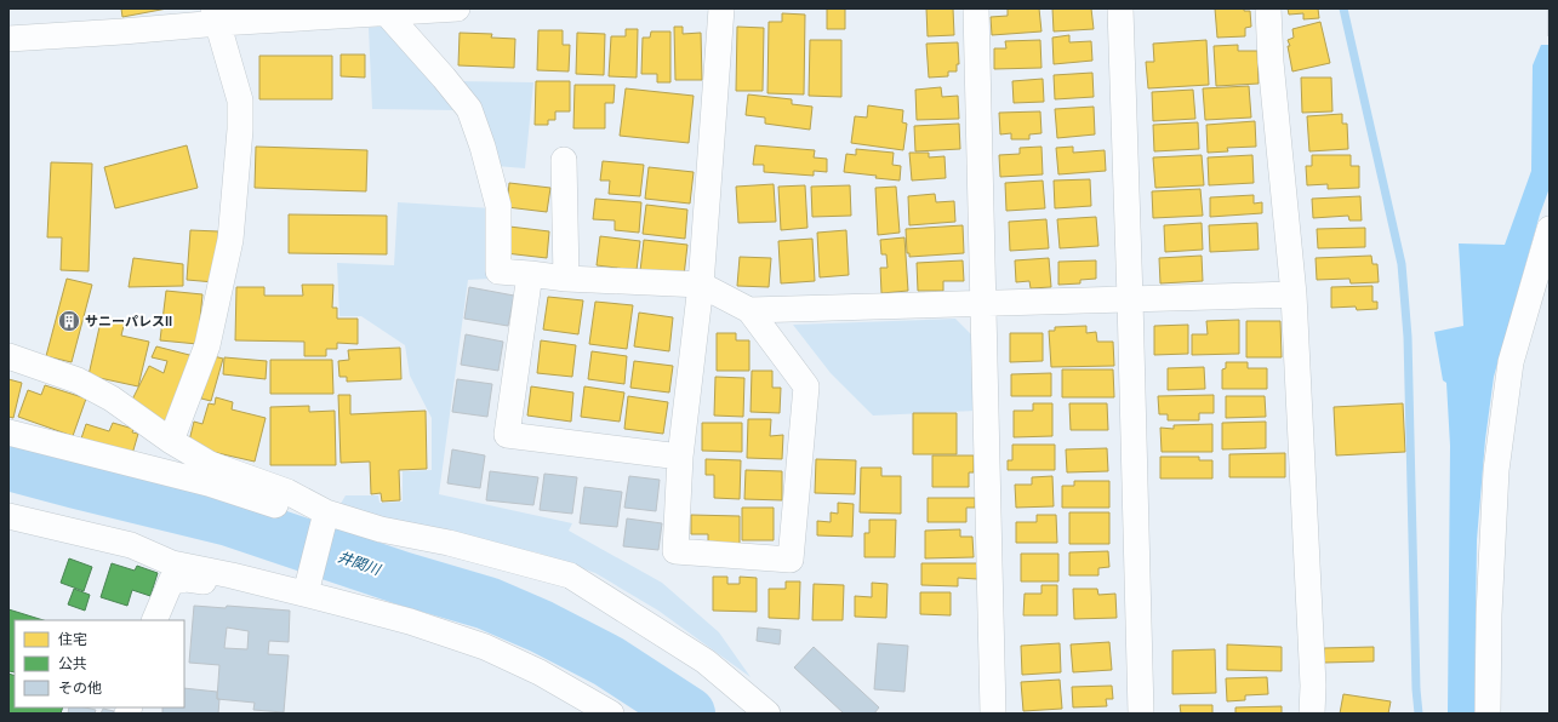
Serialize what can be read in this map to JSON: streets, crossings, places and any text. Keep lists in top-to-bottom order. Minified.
{"water":["井関川"],"places":{"building":["サニーパレスII"]},"legend":["住宅","公共","その他"]}
